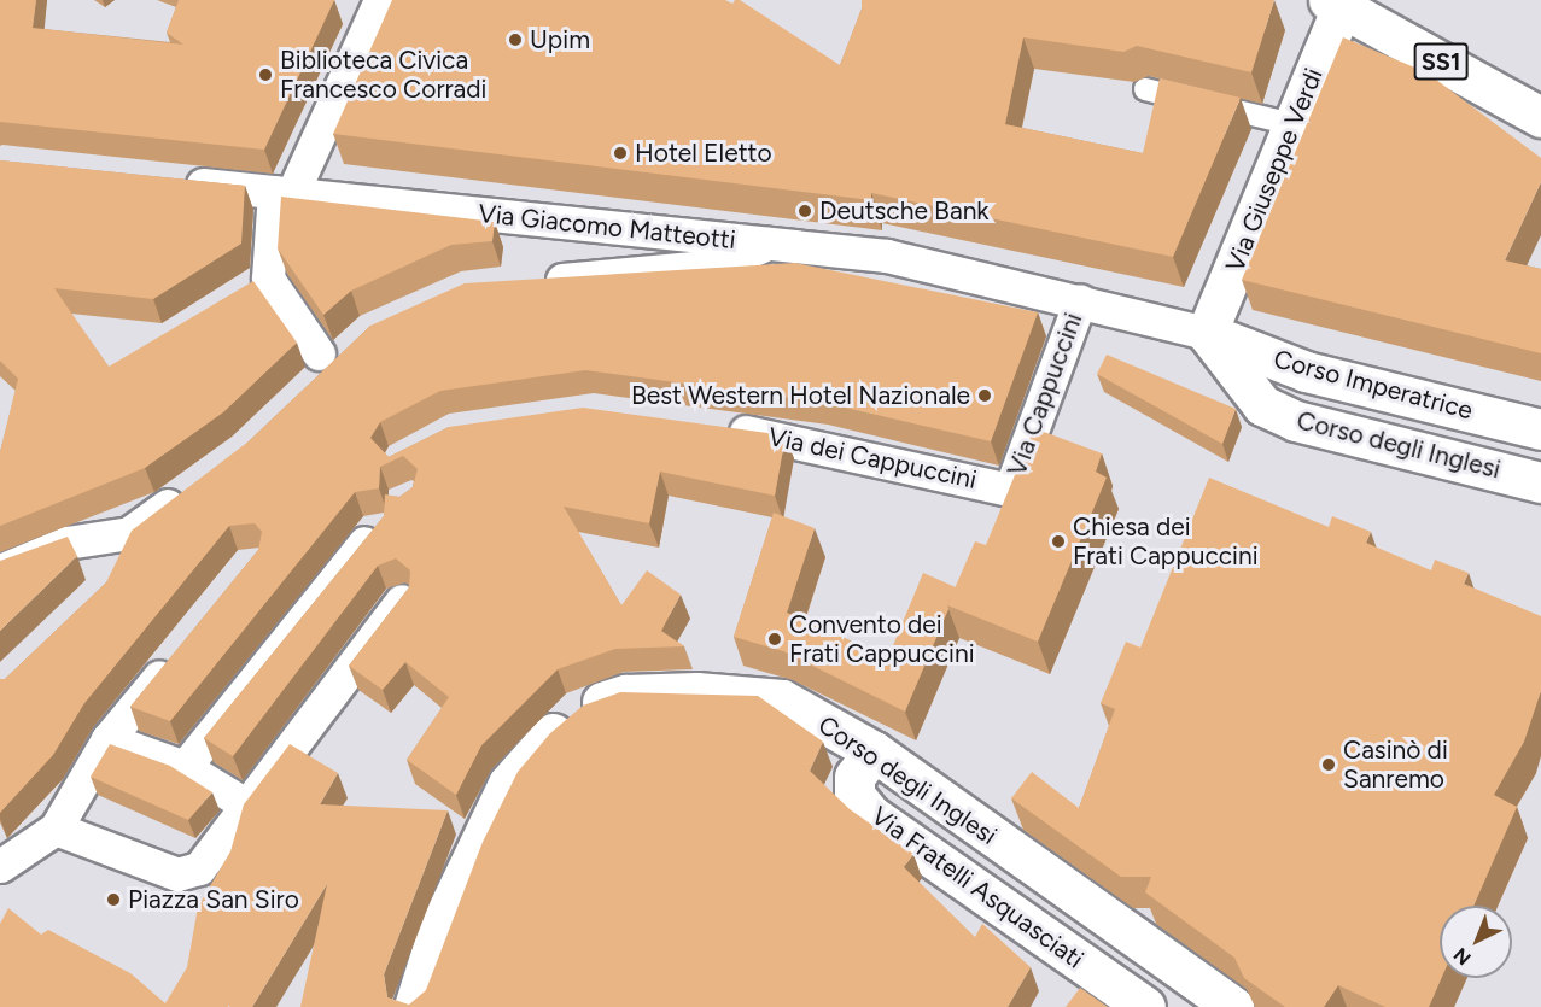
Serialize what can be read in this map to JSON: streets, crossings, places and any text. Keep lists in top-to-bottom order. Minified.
{"streets":{"street":["SS1","Via Giuseppe Verdi","Via Giacomo Matteotti","Corso Imperatrice","Via Cappuccini","Corso degli Inglesi","Via dei Cappuccini","Via Fratelli Asquasciati"]},"crossings":[["SS1","Via Giuseppe Verdi"],["Via Giuseppe Verdi","Via Giacomo Matteotti"],["Via Giuseppe Verdi","Corso Imperatrice"],["Via Giuseppe Verdi","Corso degli Inglesi"],["Via Giacomo Matteotti","Corso Imperatrice"],["Via Giacomo Matteotti","Via Cappuccini"],["Via Giacomo Matteotti","Corso degli Inglesi"],["Corso Imperatrice","Corso degli Inglesi"],["Via Cappuccini","Via dei Cappuccini"],["Corso degli Inglesi","Via Fratelli Asquasciati"]],"places":["Upim","Biblioteca Civica Francesco Corradi","Hotel Eletto","Deutsche Bank","Best Western Hotel Nazionale","Chiesa dei Frati Cappuccini","Convento dei Frati Cappuccini","Casinò di Sanremo","Piazza San Siro"],"north":"bottom left"}
